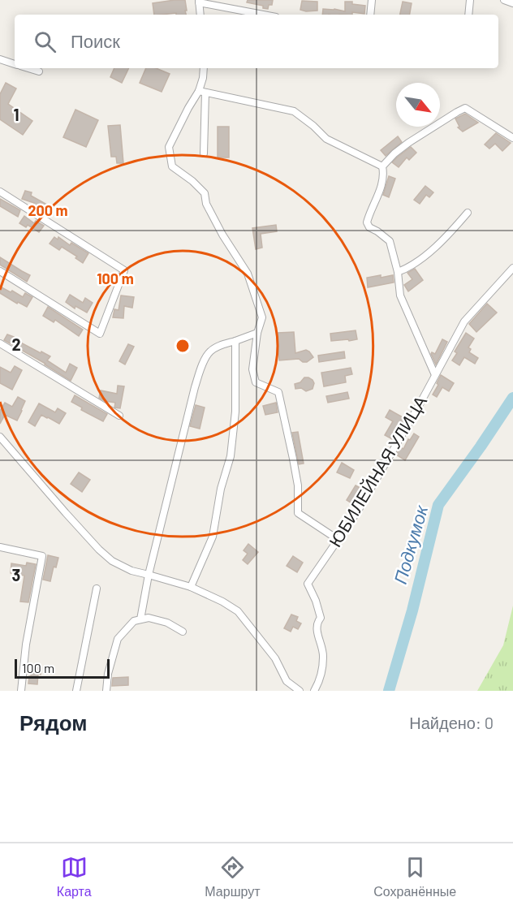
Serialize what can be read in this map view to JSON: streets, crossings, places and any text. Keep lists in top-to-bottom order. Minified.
{"streets":{"street":["ЮБИЛЕЙНАЯ УЛИЦА"]},"water":["Подкумок"],"scale_bar":"100 m","north":"bottom right","page":{"search":"Поиск","scale":"100 m","heading":["Рядом","Найдено: 0"],"nav":["Карта","Маршрут","Сохранённые"]},"grid":{"rows":["1","2","3"]},"rings":["200 m","100 m"]}
